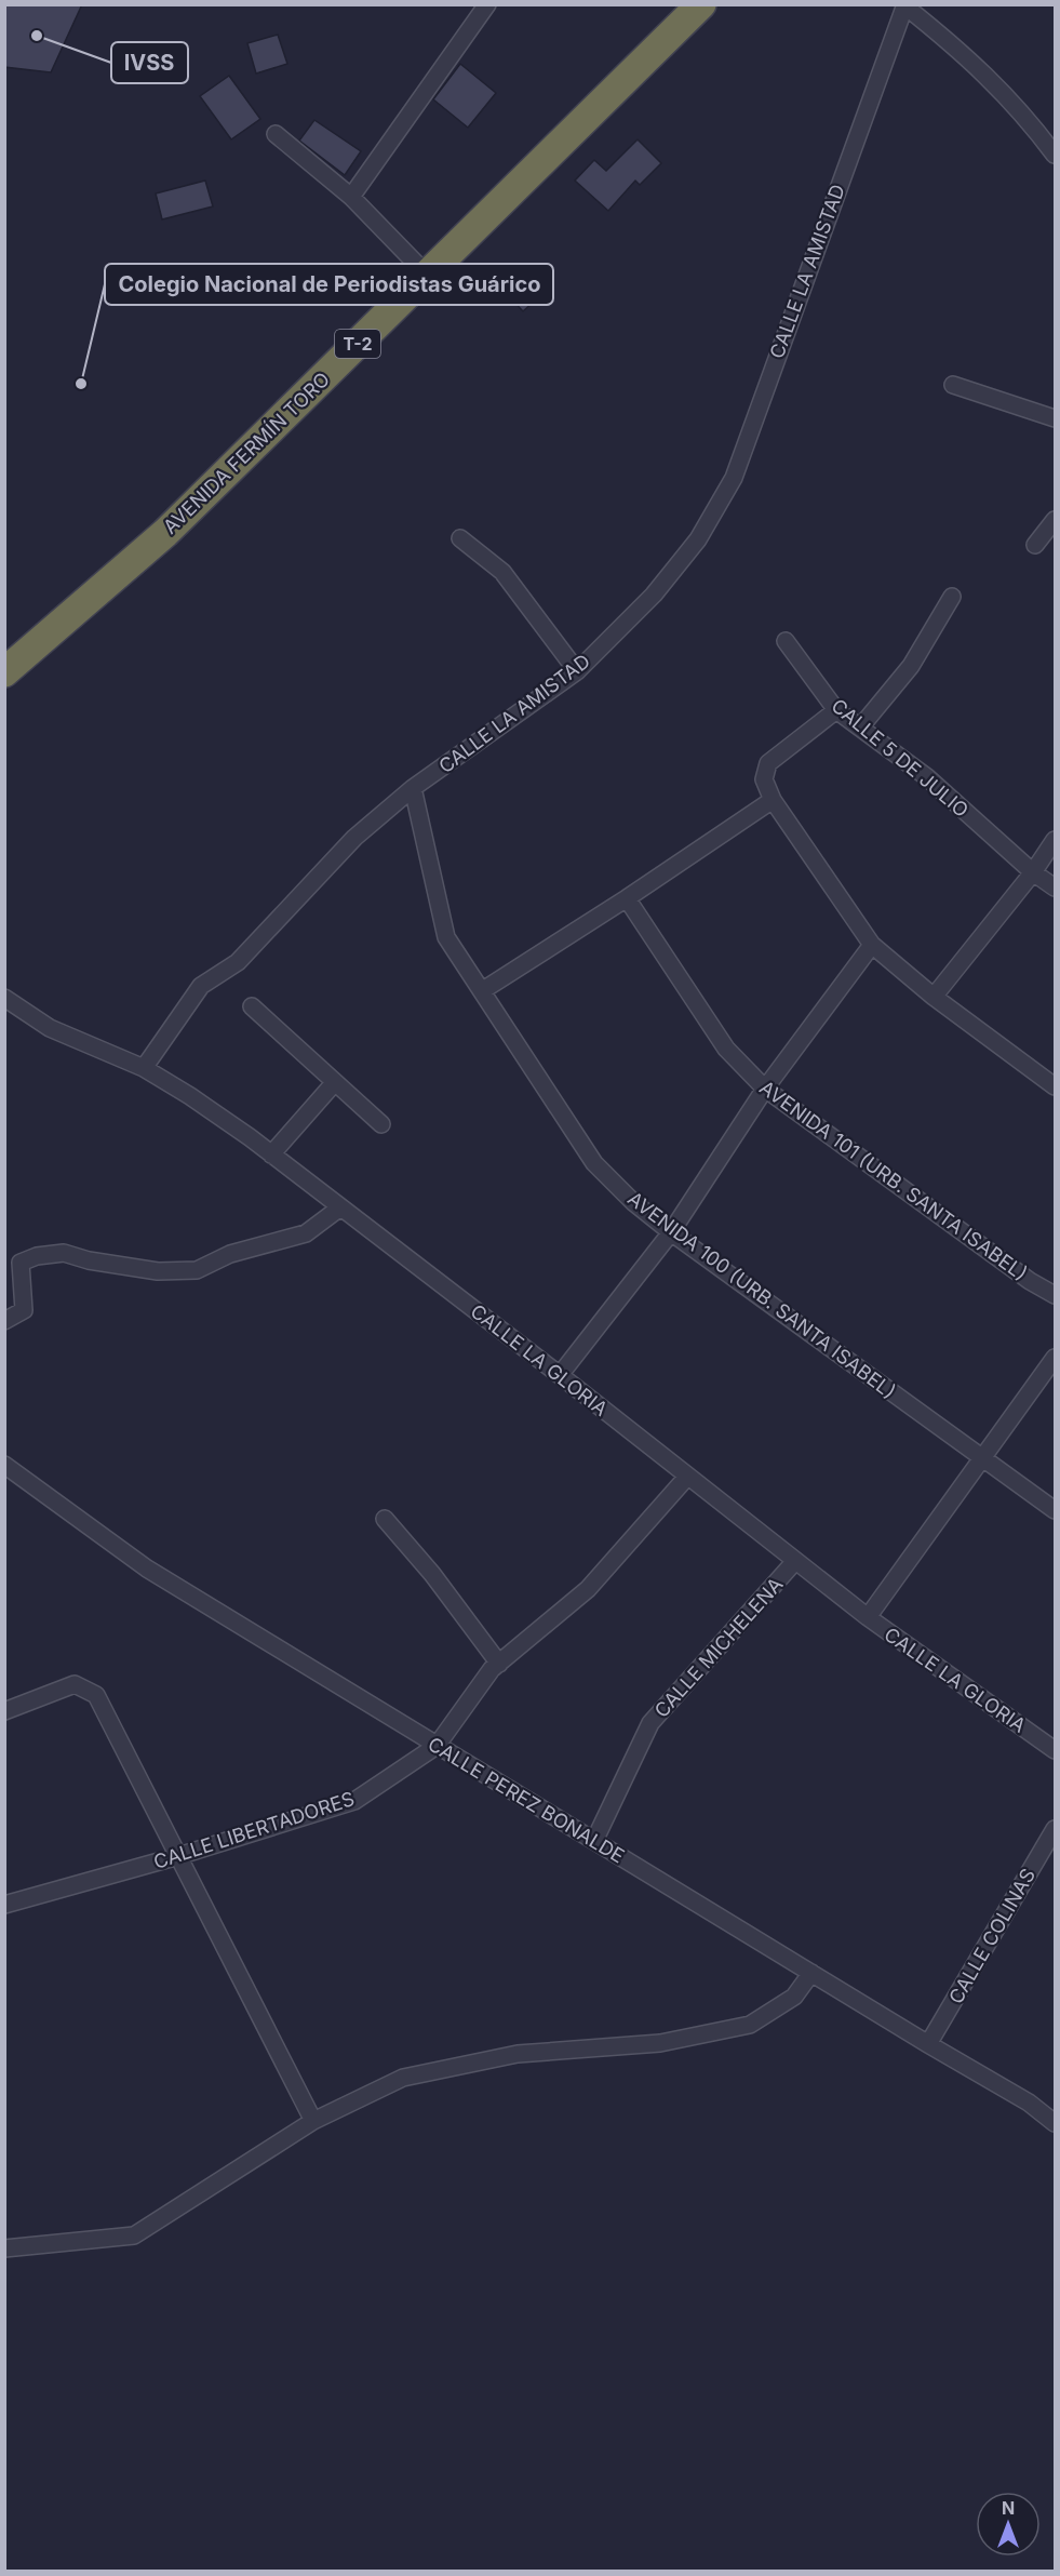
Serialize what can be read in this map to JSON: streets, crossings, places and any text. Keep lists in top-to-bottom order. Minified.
{"streets":{"highway":["T-2","AVENIDA FERMÍN TORO"],"street":["CALLE LA AMISTAD","CALLE 5 DE JULIO","AVENIDA 101 (URB. SANTA ISABEL)","AVENIDA 100 (URB. SANTA ISABEL)","CALLE LA GLORIA","CALLE MICHELENA","CALLE PEREZ BONALDE","CALLE LIBERTADORES","CALLE COLINAS"]},"crossings":[["CALLE LA AMISTAD","AVENIDA 100 (URB. SANTA ISABEL)"],["CALLE LA AMISTAD","CALLE LA GLORIA"],["CALLE LA GLORIA","CALLE MICHELENA"],["CALLE LA GLORIA","CALLE LIBERTADORES"],["CALLE MICHELENA","CALLE PEREZ BONALDE"],["CALLE PEREZ BONALDE","CALLE LIBERTADORES"],["CALLE PEREZ BONALDE","CALLE COLINAS"]],"places":["IVSS","Colegio Nacional de Periodistas Guárico"],"north":"top"}
